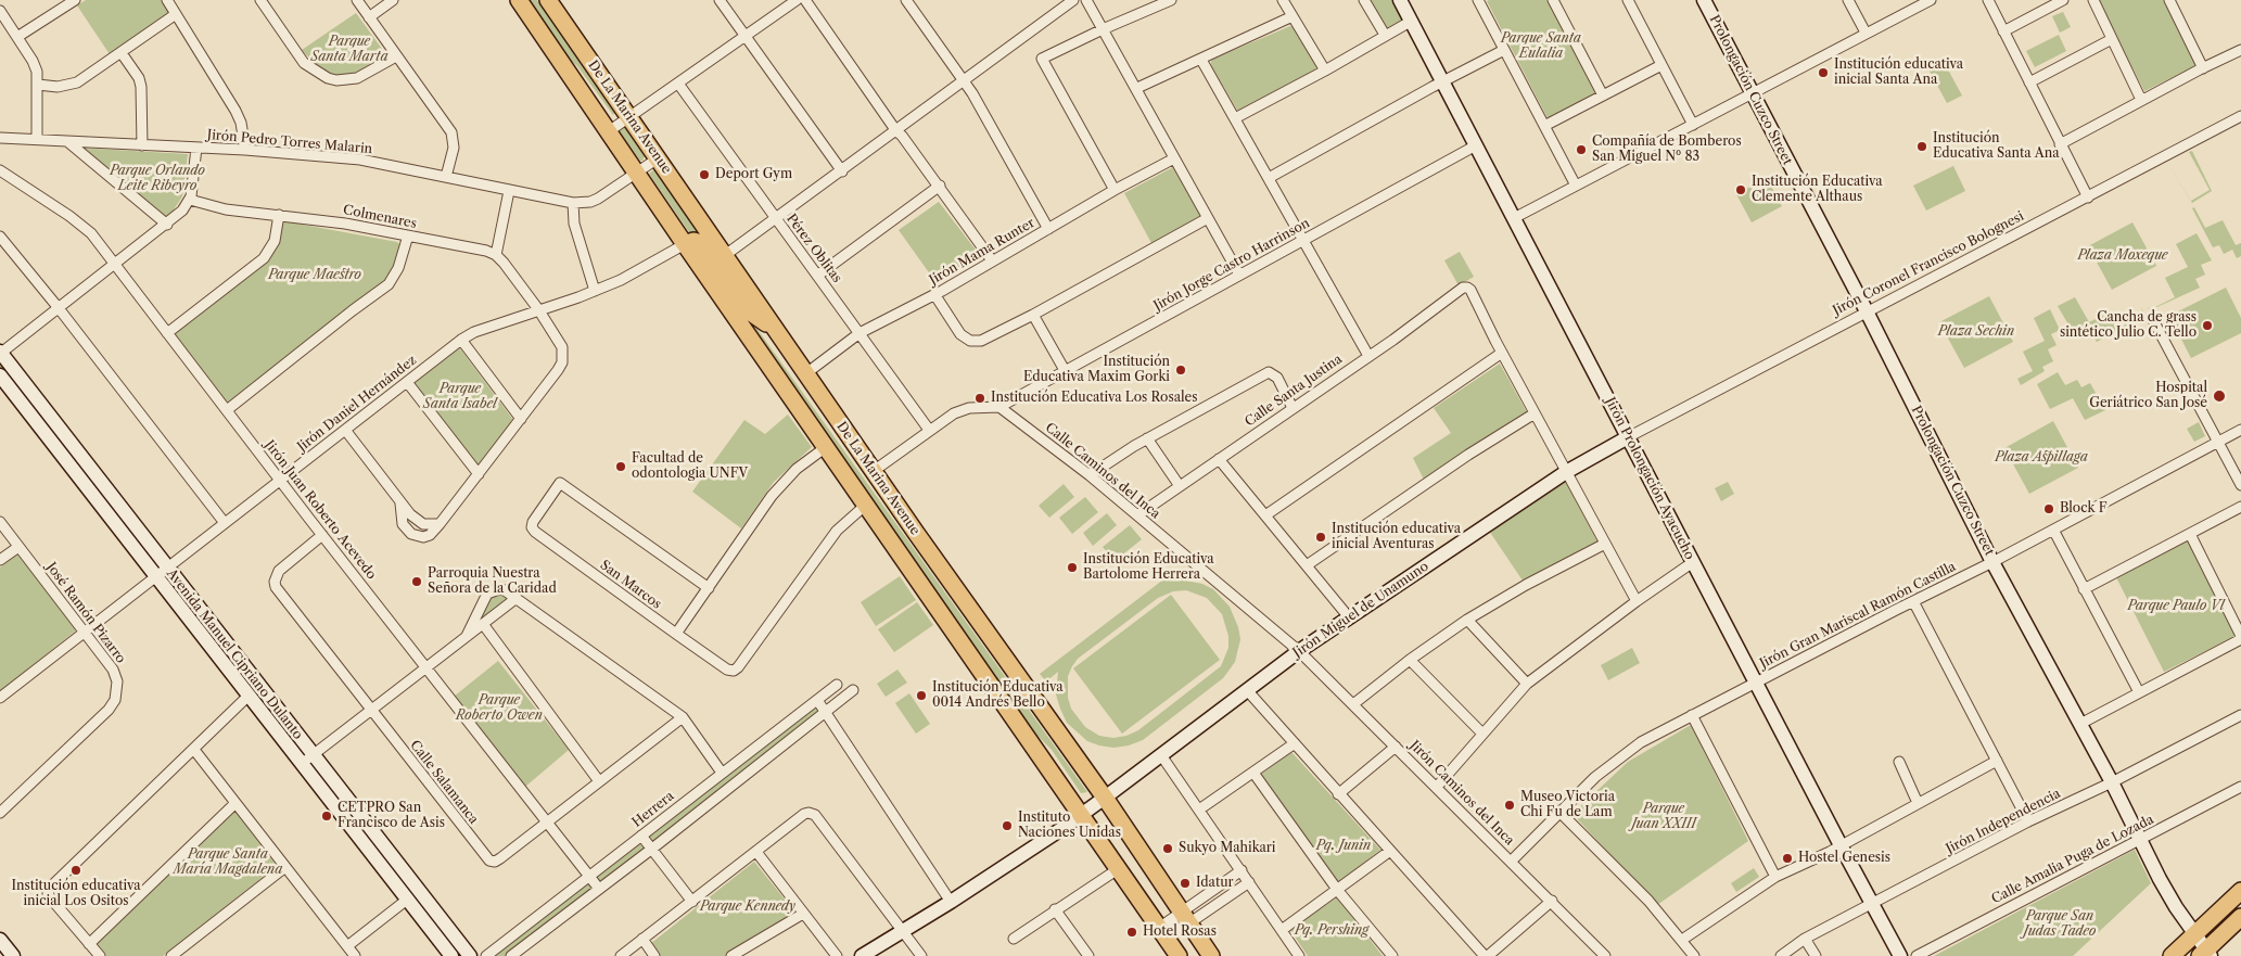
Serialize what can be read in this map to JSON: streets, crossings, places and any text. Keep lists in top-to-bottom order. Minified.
{"streets":{"main road":["De La Marina Avenue"],"street":["Prolongación Cuzco Street","Jirón Pedro Torres Malarin","Colmenares","Pérez Oblitas","Jirón Mama Runter","Jirón Coronel Francisco Bolognesi","Jirón Jorge Castro Harrinson","Calle Santa Justina","Jirón Daniel Hernández","Calle Caminos del Inca","Jirón Prolongación Ayacucho","Jirón Juan Roberto Acevedo","San Marcos","Jirón Miguel de Unamuno","José Ramón Pizarro","Jirón Gran Mariscal Ramón Castilla","Avenida Manuel Cipriano Dulanto","Calle Salamanca","Jirón Caminos del Inca","Herrera","Jirón Independencia","Calle Amalia Puga de Lozada"]},"crossings":[["Prolongación Cuzco Street","Jirón Coronel Francisco Bolognesi"],["Prolongación Cuzco Street","Jirón Gran Mariscal Ramón Castilla"],["Prolongación Cuzco Street","Jirón Independencia"],["Prolongación Cuzco Street","Calle Amalia Puga de Lozada"],["De La Marina Avenue","Jirón Pedro Torres Malarin"],["De La Marina Avenue","Jirón Mama Runter"],["De La Marina Avenue","Jirón Daniel Hernández"],["De La Marina Avenue","San Marcos"],["De La Marina Avenue","Jirón Miguel de Unamuno"],["Pérez Oblitas","Jirón Mama Runter"],["Jirón Coronel Francisco Bolognesi","Jirón Prolongación Ayacucho"],["Jirón Coronel Francisco Bolognesi","Jirón Miguel de Unamuno"],["Jirón Jorge Castro Harrinson","Calle Caminos del Inca"],["Jirón Jorge Castro Harrinson","Jirón Prolongación Ayacucho"],["Calle Santa Justina","Calle Caminos del Inca"],["Jirón Daniel Hernández","Jirón Juan Roberto Acevedo"],["Jirón Daniel Hernández","José Ramón Pizarro"],["Jirón Daniel Hernández","Avenida Manuel Cipriano Dulanto"],["Calle Caminos del Inca","Jirón Miguel de Unamuno"],["Calle Caminos del Inca","Jirón Caminos del Inca"],["Jirón Prolongación Ayacucho","Jirón Miguel de Unamuno"],["Jirón Prolongación Ayacucho","Jirón Gran Mariscal Ramón Castilla"],["Jirón Prolongación Ayacucho","Jirón Independencia"],["Jirón Juan Roberto Acevedo","Calle Salamanca"],["Jirón Juan Roberto Acevedo","Herrera"],["Jirón Miguel de Unamuno","Jirón Caminos del Inca"],["Jirón Gran Mariscal Ramón Castilla","Jirón Caminos del Inca"]],"parks":["Parque Santa Eulalia","Parque Santa Marta","Parque Orlando Leite Ribeyro","Plaza Moxeque","Parque Maestro","Plaza Sechin","Parque Santa Isabel","Plaza Aspillaga","Parque Paulo Vl","Parque Roberto Owen","Parque Juan XXIII","Pq. Junin","Parque Santa María Magdalena","Parque Kennedy","Parque San Judas Tadeo","Pq. Pershing"],"places":["Institución educativa inicial Santa Ana","Institución Educativa Santa Ana","Compañía de Bomberos San Miguel Nº 83","Deport Gym","Institución Educativa Clemente Althaus","Cancha de grass sintético Julio C. Tello","Institución Educativa Maxim Gorki","Hospital Geriátrico San José","Institución Educativa Los Rosales","Facultad de odontologia UNFV","Block F","Institución educativa inicial Aventuras","Institución Educativa Bartolome Herrera","Parroquia Nuestra Señora de la Caridad","Institución Educativa 0014 Andrés Bello","Museo Victoria Chi Fu de Lam","CETPRO San Francisco de Asis","Instituto Naciones Unidas","Sukyo Mahikari","Hostel Genesis","Institución educativa inicial Los Ositos","Idatur","Hotel Rosas"]}
